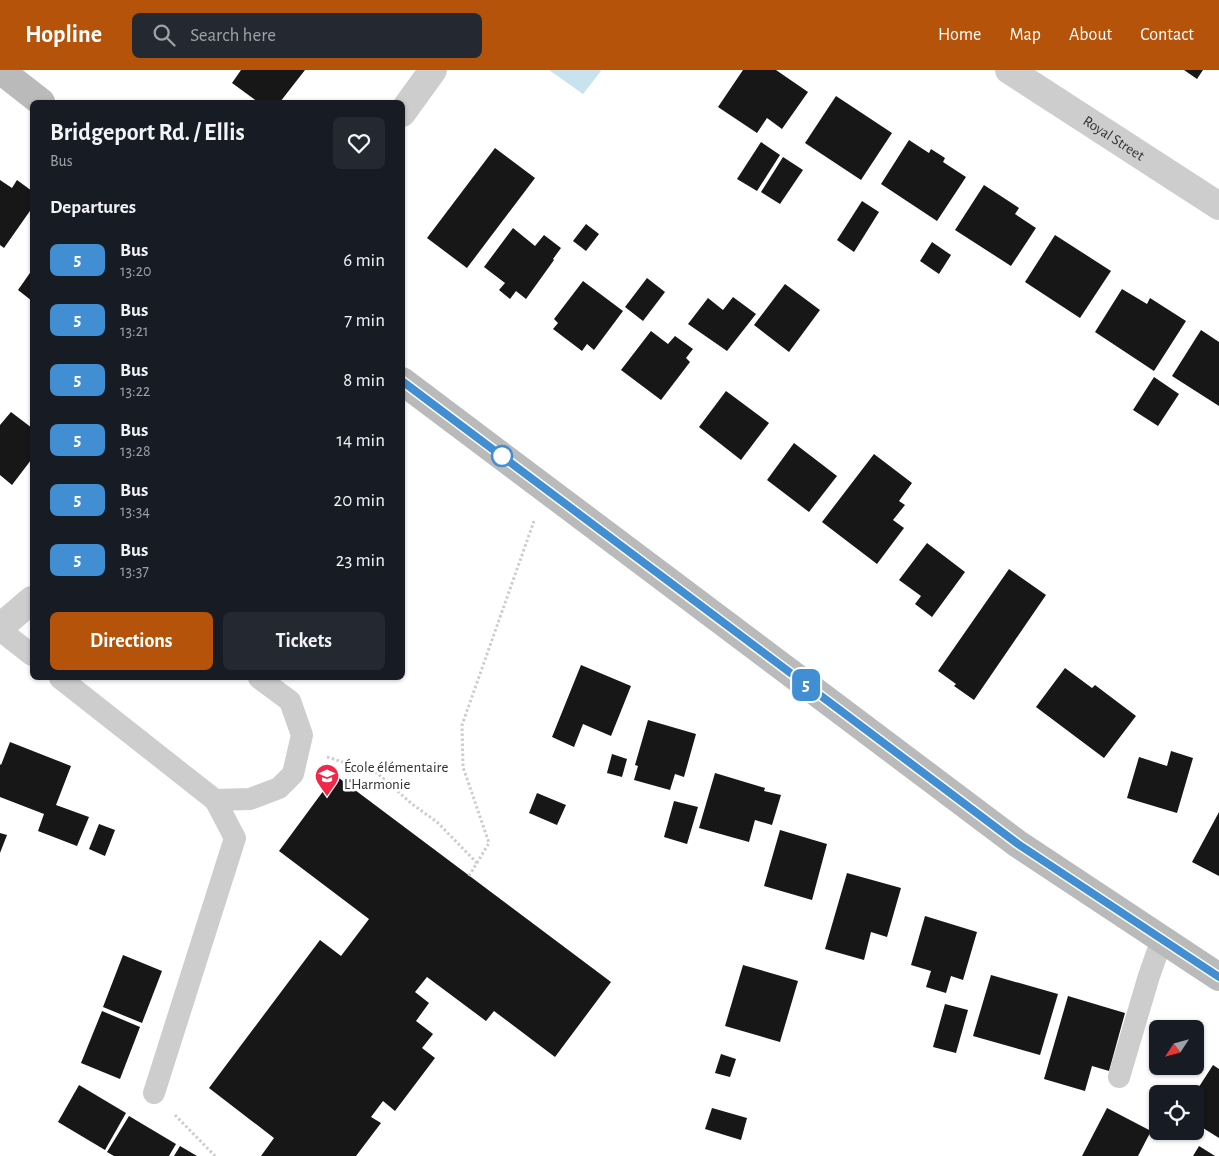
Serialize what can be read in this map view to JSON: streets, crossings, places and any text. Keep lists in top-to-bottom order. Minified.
{"streets":{"street":["Royal Street"]},"places":{"school or university":["École élémentaire L'Harmonie"]},"lines":["bus line 5"],"north":"bottom left","page":{"header":"Hopline","search":"Search here","nav":["Home","Map","About","Contact"],"on_map":"5","heading":[["Bridgeport Rd. / Ellis","Bus"],"Departures"],"list":[{"mark":"5","name":"Bus","note":"13:20","value":"6 min"},{"mark":"5","name":"Bus","note":"13:21","value":"7 min"},{"mark":"5","name":"Bus","note":"13:22","value":"8 min"},{"mark":"5","name":"Bus","note":"13:28","value":"14 min"},{"mark":"5","name":"Bus","note":"13:34","value":"20 min"},{"mark":"5","name":"Bus","note":"13:37","value":"23 min"}],"buttons":["Directions","Tickets"]}}
